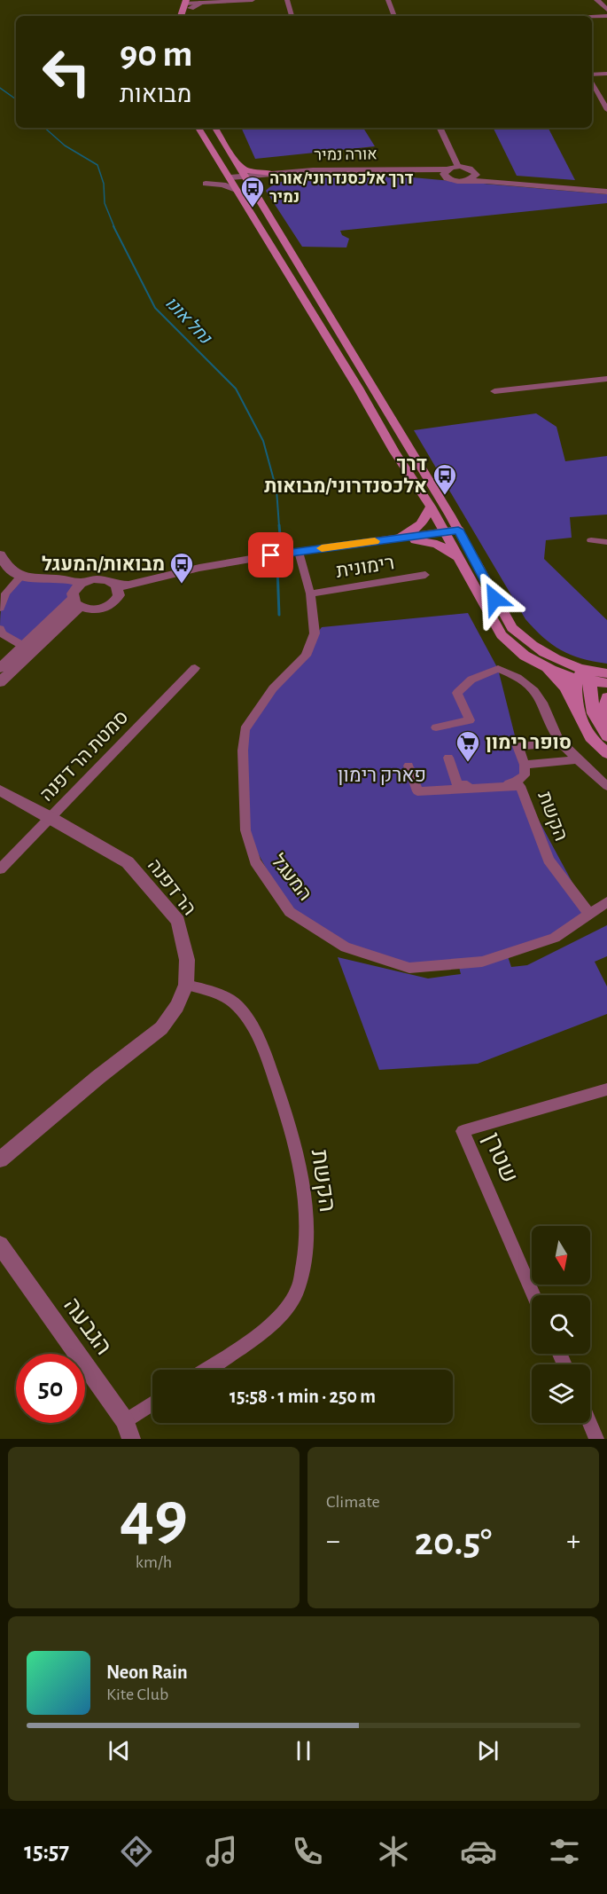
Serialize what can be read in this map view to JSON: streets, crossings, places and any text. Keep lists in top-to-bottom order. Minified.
{"streets":{"street":["אורה נמיר","רימונית","סמטת הר דפנה","הקשת","המעגל","הר דפנה","שטרן","הגבעה"]},"crossings":[["רימונית","המעגל"],["סמטת הר דפנה","הר דפנה"],["הקשת","המעגל"],["הקשת","הר דפנה"]],"water":["נחל אונו"],"parks":["פארק רימון"],"places":{"bus stop":["דרך אלכסנדרוני/אורה נמיר","דרך אלכסנדרוני/מבואות","מבואות/המעגל"],"supermarket":["סופר רימון"]},"north":"bottom","page":{"turn":["90 m","מבואות"],"limit":"50","trip":"15:58 · 1 min · 250 m","tile":[["49","km/h"],"Climate"],"heat":["−","20.5°","+"],"song":["Neon Rain","Kite Club"],"tabs":"15:57"}}
